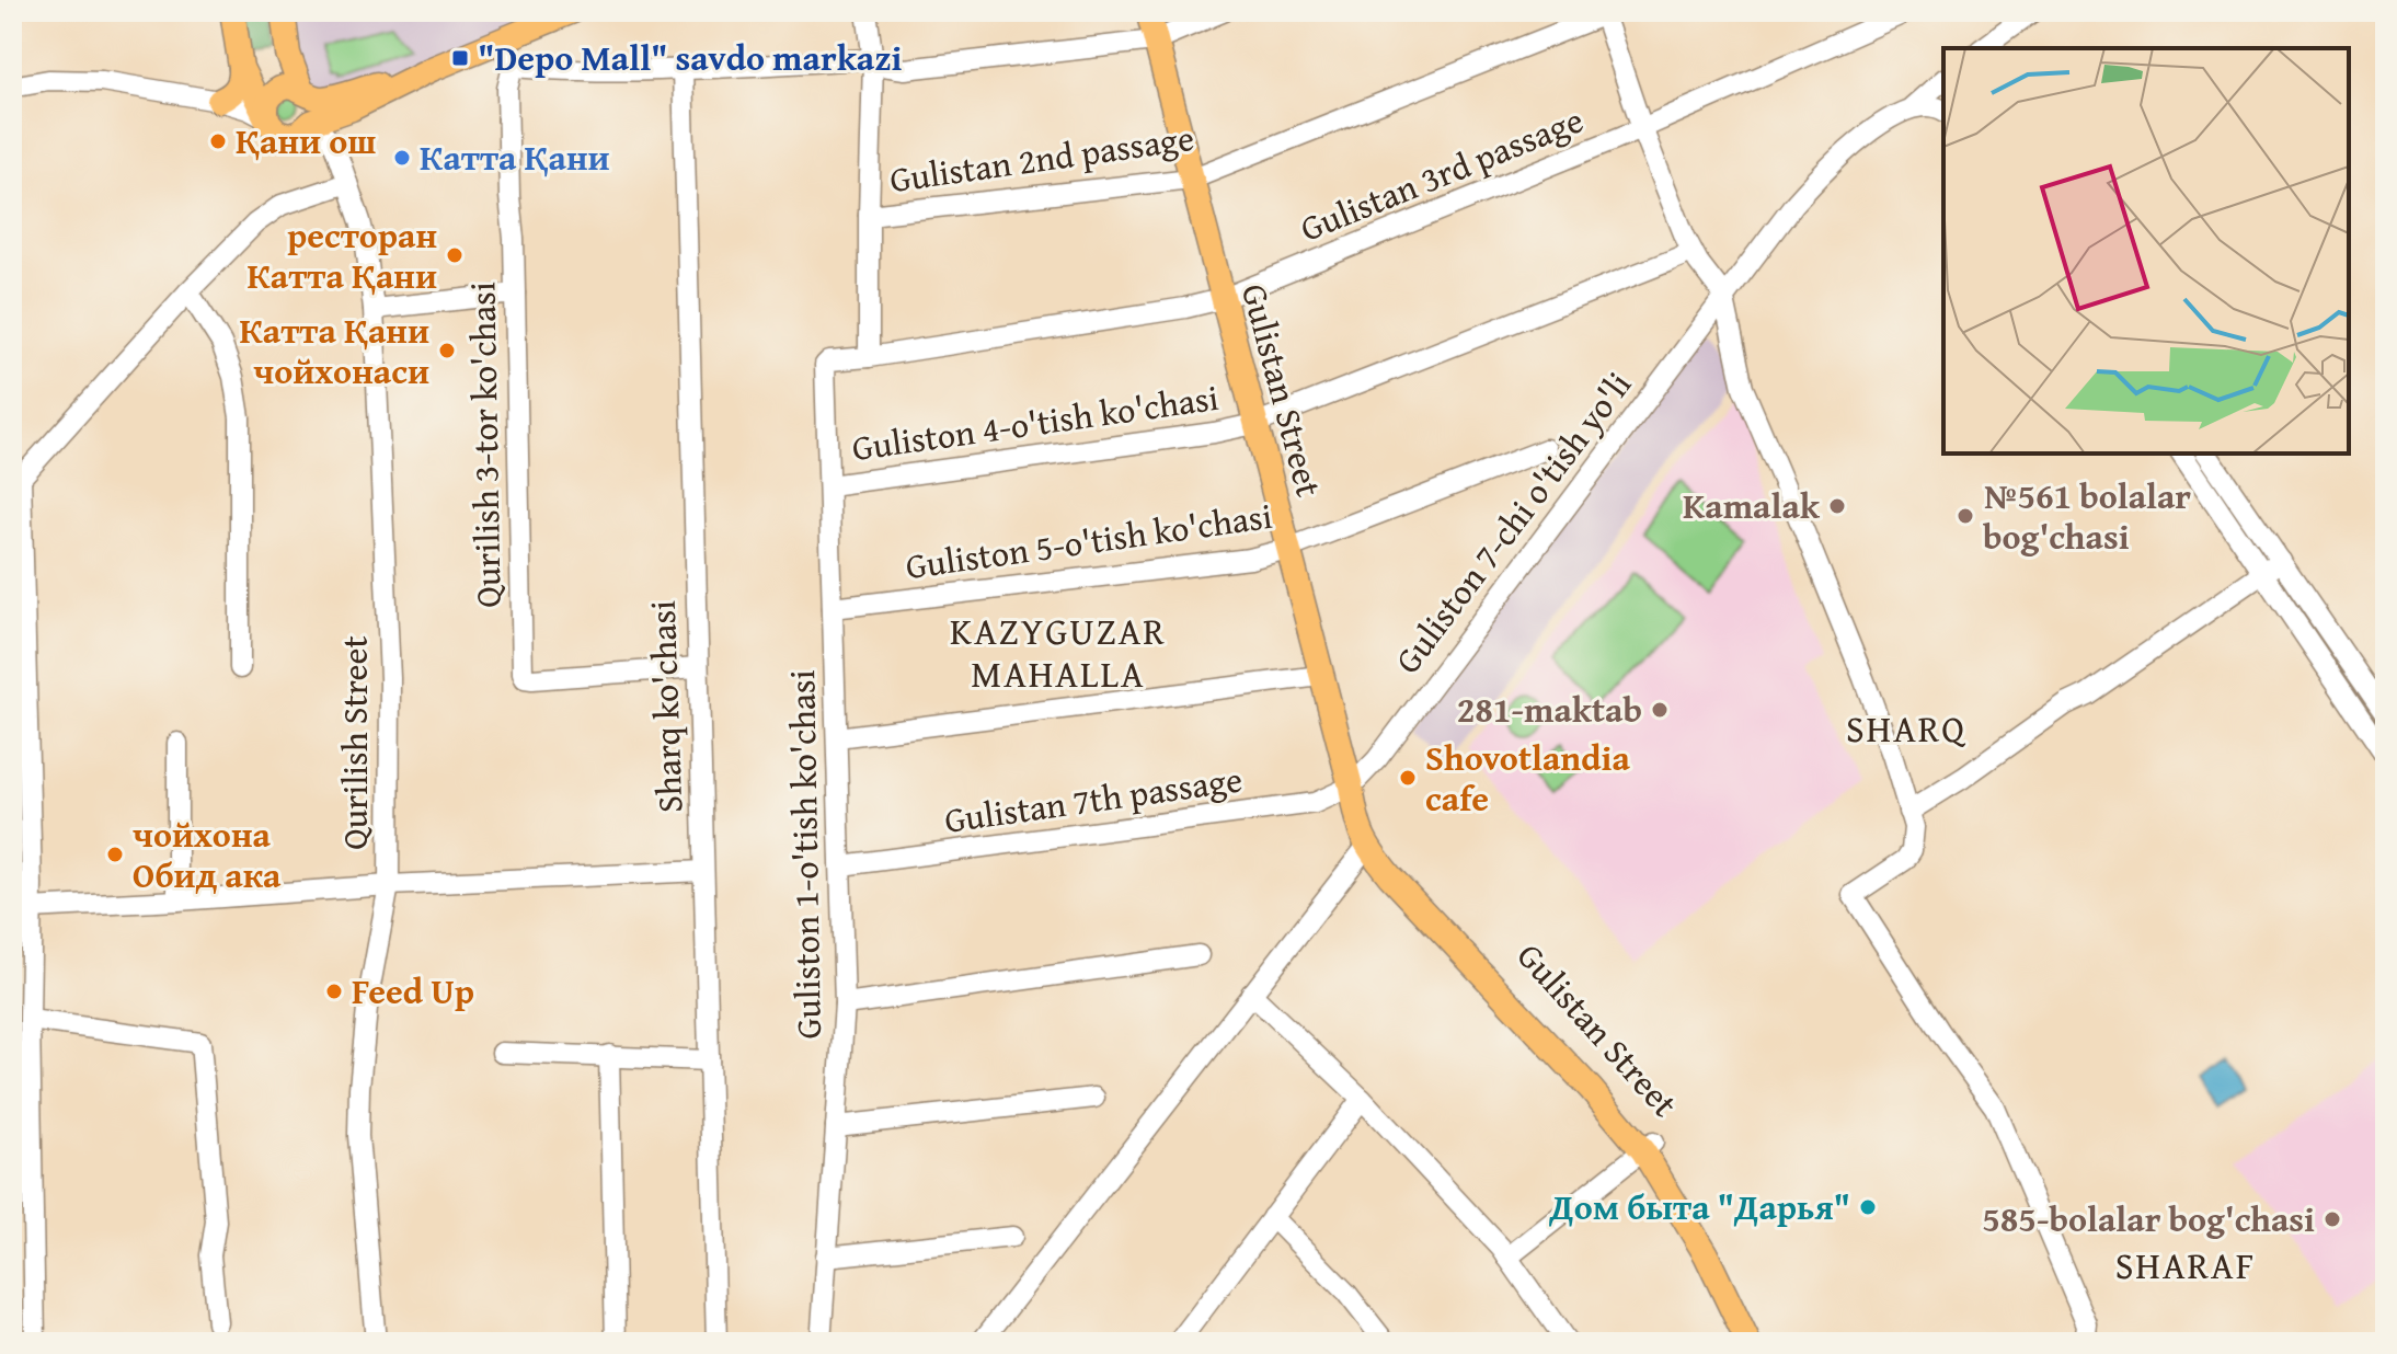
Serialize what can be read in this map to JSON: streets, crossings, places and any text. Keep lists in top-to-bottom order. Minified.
{"streets":{"main road":["Gulistan Street"],"street":["Gulistan 2nd passage","Gulistan 3rd passage","Guliston 4-o'tish ko'chasi","Qurilish 3-tor ko'chasi","Guliston 7-chi o'tish yo'li","Guliston 5-o'tish ko'chasi","Sharq ko'chasi","Qurilish Street","Gulistan 7th passage","Guliston 1-o'tish ko'chasi"]},"crossings":[["Gulistan 2nd passage","Gulistan Street"],["Gulistan 3rd passage","Gulistan Street"],["Gulistan 3rd passage","Guliston 1-o'tish ko'chasi"],["Gulistan Street","Guliston 4-o'tish ko'chasi"],["Gulistan Street","Guliston 7-chi o'tish yo'li"],["Gulistan Street","Guliston 5-o'tish ko'chasi"],["Gulistan Street","Gulistan 7th passage"],["Guliston 4-o'tish ko'chasi","Guliston 1-o'tish ko'chasi"],["Qurilish 3-tor ko'chasi","Sharq ko'chasi"],["Guliston 7-chi o'tish yo'li","Gulistan 7th passage"],["Guliston 5-o'tish ko'chasi","Guliston 1-o'tish ko'chasi"],["Gulistan 7th passage","Guliston 1-o'tish ko'chasi"]],"districts":["KAZYGUZAR MAHALLA","SHARQ","SHARAF"],"places":{"transit":["\"Depo Mall\" savdo markazi"],"other":["Қани ош","Катта Қани","ресторан Катта Қани","Катта Қани чойхонаси","Kamalak","№561 bolalar bog'chasi","281-maktab","Shovotlandia cafe","чойхона Обид ака","Feed Up","Дом быта \"Дарья\"","585-bolalar bog'chasi"]}}
